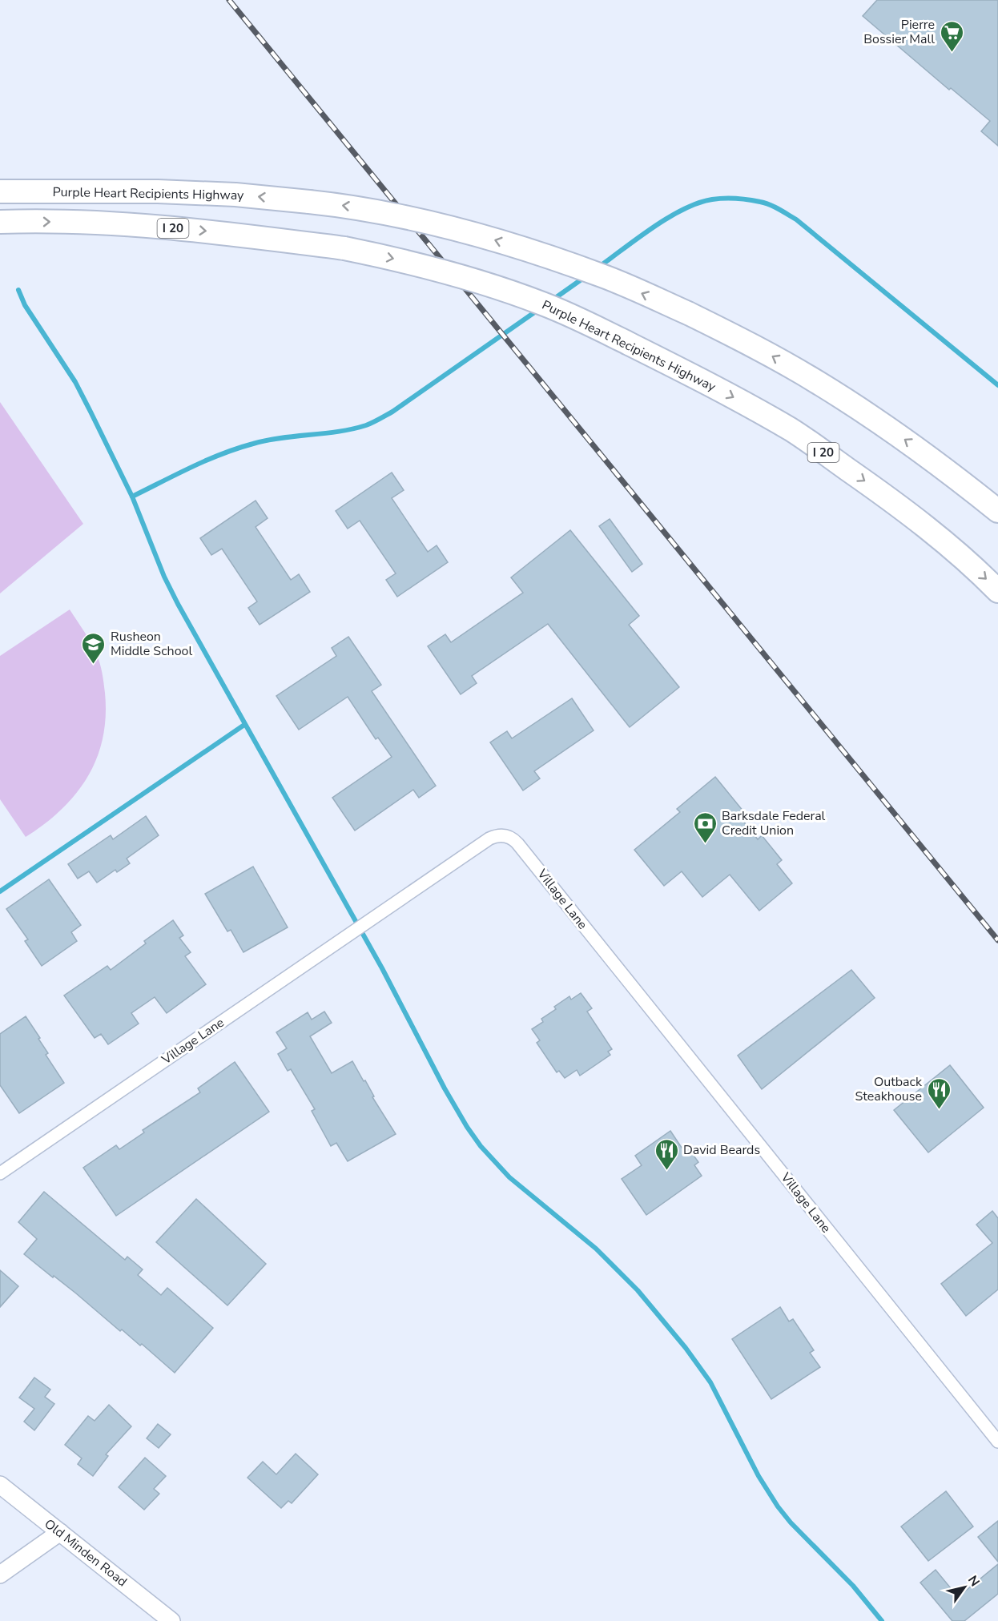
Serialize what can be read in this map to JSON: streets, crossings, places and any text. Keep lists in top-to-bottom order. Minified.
{"streets":{"highway":["Purple Heart Recipients Highway","I 20"],"main road":["Old Minden Road"],"street":["Village Lane"]},"places":{"supermarket":["Pierre Bossier Mall"],"school or university":["Rusheon Middle School"],"bank":["Barksdale Federal Credit Union"],"restaurant":["Outback Steakhouse","David Beards"]},"north":"top right"}
